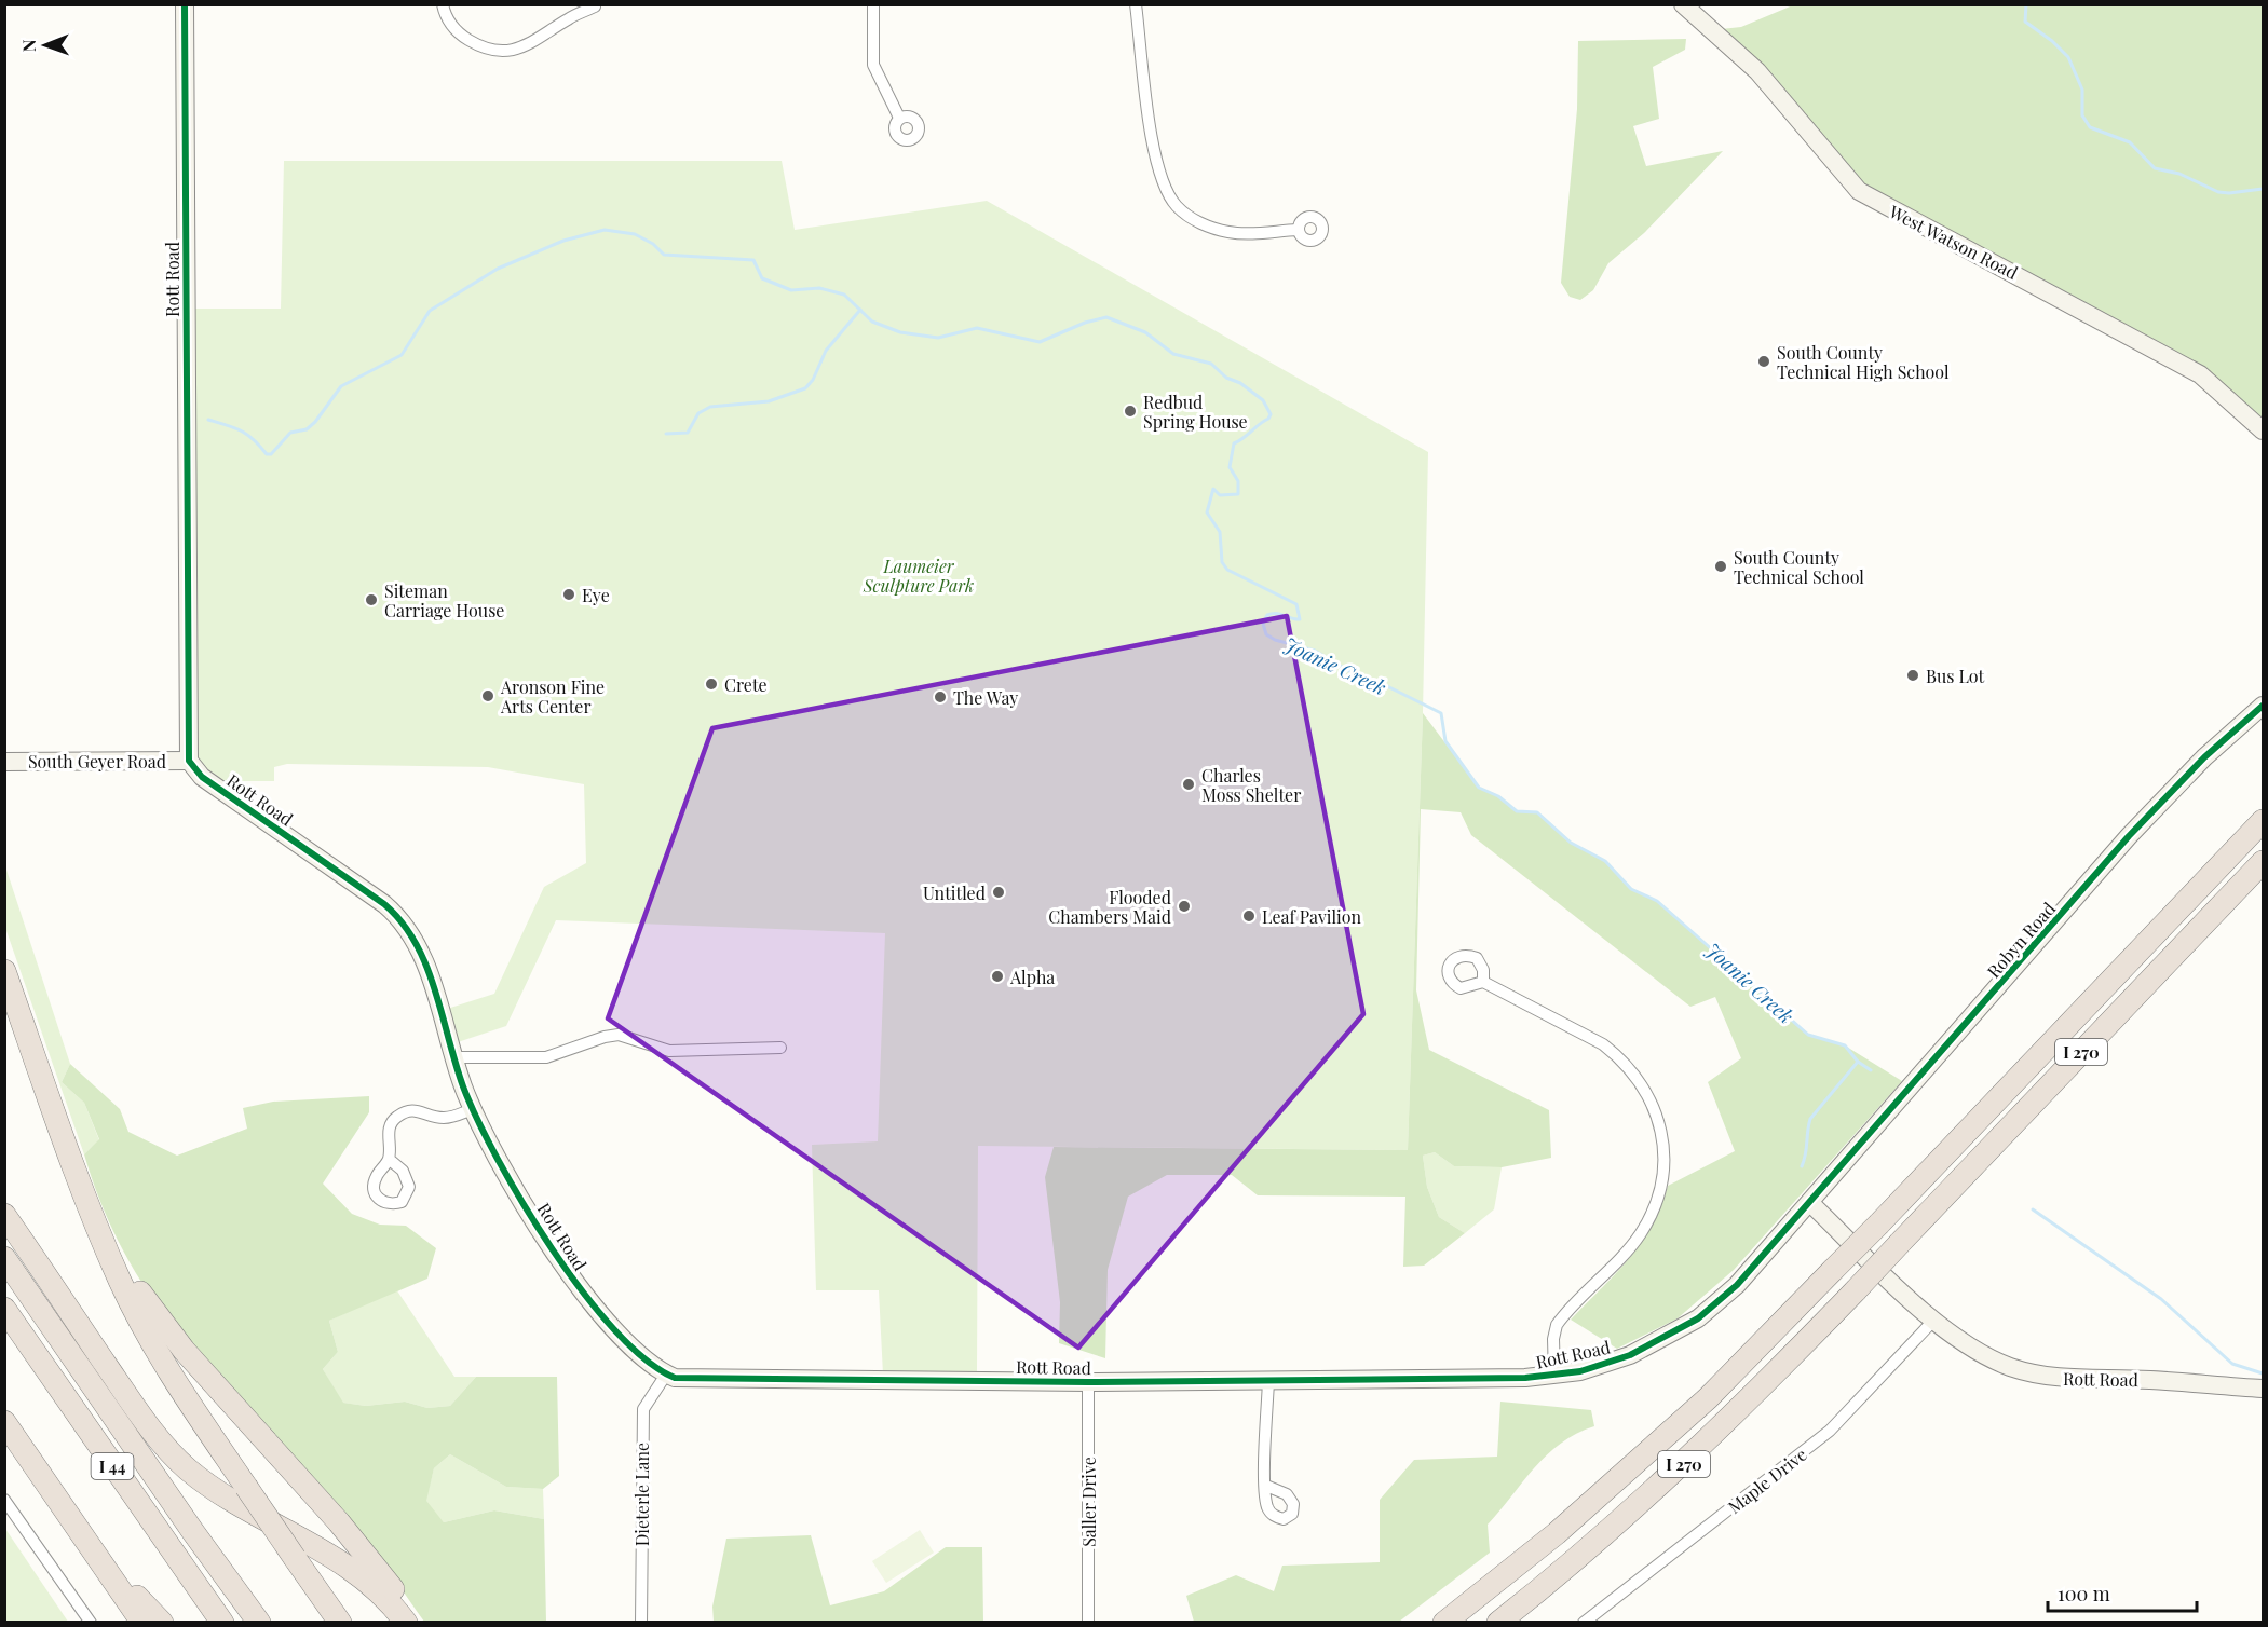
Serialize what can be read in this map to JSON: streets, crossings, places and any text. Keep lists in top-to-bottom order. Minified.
{"streets":{"highway":["I 270","I 44"],"street":["West Watson Road","Rott Road","South Geyer Road","Robyn Road","Maple Drive","Dieterle Lane","Saller Drive"]},"crossings":[["Rott Road","South Geyer Road"],["Rott Road","Robyn Road"],["Rott Road","Maple Drive"],["Rott Road","Dieterle Lane"],["Rott Road","Saller Drive"]],"water":["Joanie Creek"],"parks":["Laumeier Sculpture Park"],"places":["South County Technical High School","Redbud Spring House","South County Technical School","Eye","Siteman Carriage House","Bus Lot","Crete","Aronson Fine Arts Center","The Way","Charles Moss Shelter","Untitled","Flooded Chambers Maid","Leaf Pavilion","Alpha"],"scale_bar":"100 m","north":"left"}
